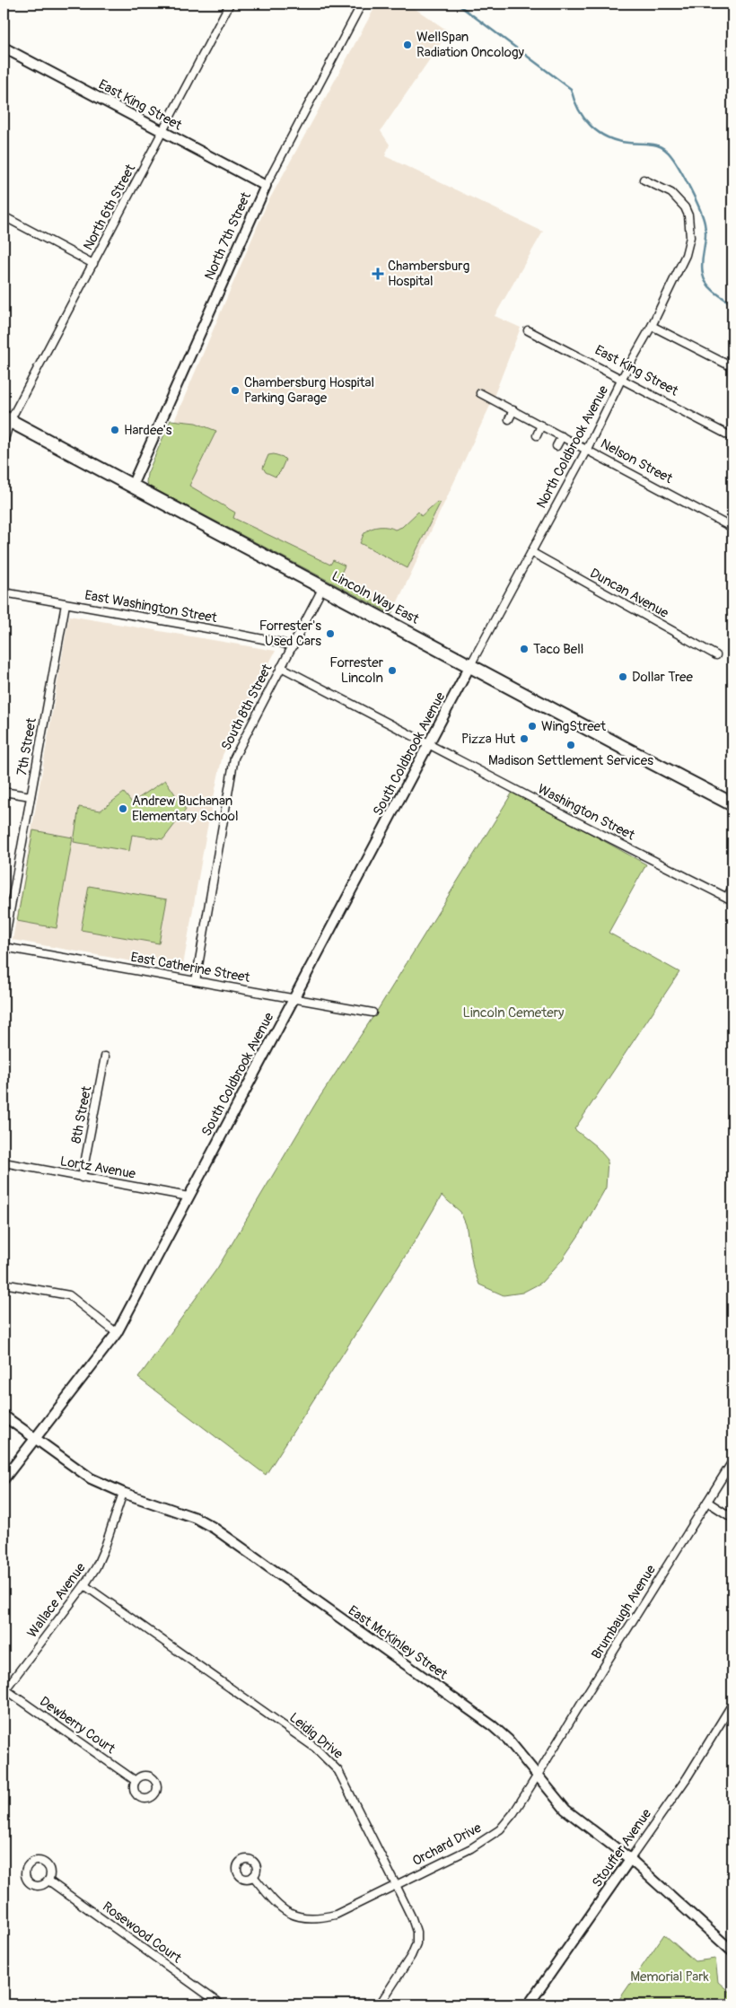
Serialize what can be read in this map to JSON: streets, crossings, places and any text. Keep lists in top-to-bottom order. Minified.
{"streets":{"highway":["Lincoln Way East"],"street":["East King Street","North 6th Street","North 7th Street","North Coldbrook Avenue","Nelson Street","Duncan Avenue","East Washington Street","South 8th Street","7th Street","South Coldbrook Avenue","Washington Street","East Catherine Street","8th Street","Lortz Avenue","Wallace Avenue","Brumbaugh Avenue","East McKinley Street","Dewberry Court","Leidig Drive","Orchard Drive","Stouffer Avenue","Rosewood Court"]},"crossings":[["East King Street","North 6th Street"],["East King Street","North 7th Street"],["East King Street","North Coldbrook Avenue"],["North 6th Street","Lincoln Way East"],["North 7th Street","Lincoln Way East"],["North Coldbrook Avenue","Nelson Street"],["North Coldbrook Avenue","Duncan Avenue"],["North Coldbrook Avenue","Lincoln Way East"],["North Coldbrook Avenue","South Coldbrook Avenue"],["Lincoln Way East","South 8th Street"],["Lincoln Way East","South Coldbrook Avenue"],["East Washington Street","South 8th Street"],["East Washington Street","7th Street"],["South 8th Street","Washington Street"],["South 8th Street","East Catherine Street"],["7th Street","East Catherine Street"],["South Coldbrook Avenue","Washington Street"],["South Coldbrook Avenue","East Catherine Street"],["South Coldbrook Avenue","Lortz Avenue"],["South Coldbrook Avenue","East McKinley Street"],["8th Street","Lortz Avenue"],["Wallace Avenue","East McKinley Street"],["Wallace Avenue","Dewberry Court"],["Wallace Avenue","Leidig Drive"],["Brumbaugh Avenue","East McKinley Street"],["Brumbaugh Avenue","Orchard Drive"],["East McKinley Street","Orchard Drive"],["East McKinley Street","Stouffer Avenue"],["Leidig Drive","Orchard Drive"]],"parks":["Lincoln Cemetery","Memorial Park"],"places":{"other":["WellSpan Radiation Oncology","Chambersburg Hospital Parking Garage","Hardee's","Forrester's Used Cars","Taco Bell","Forrester Lincoln","Dollar Tree","WingStreet","Pizza Hut","Madison Settlement Services","Andrew Buchanan Elementary School"],"health":["Chambersburg Hospital"]}}
